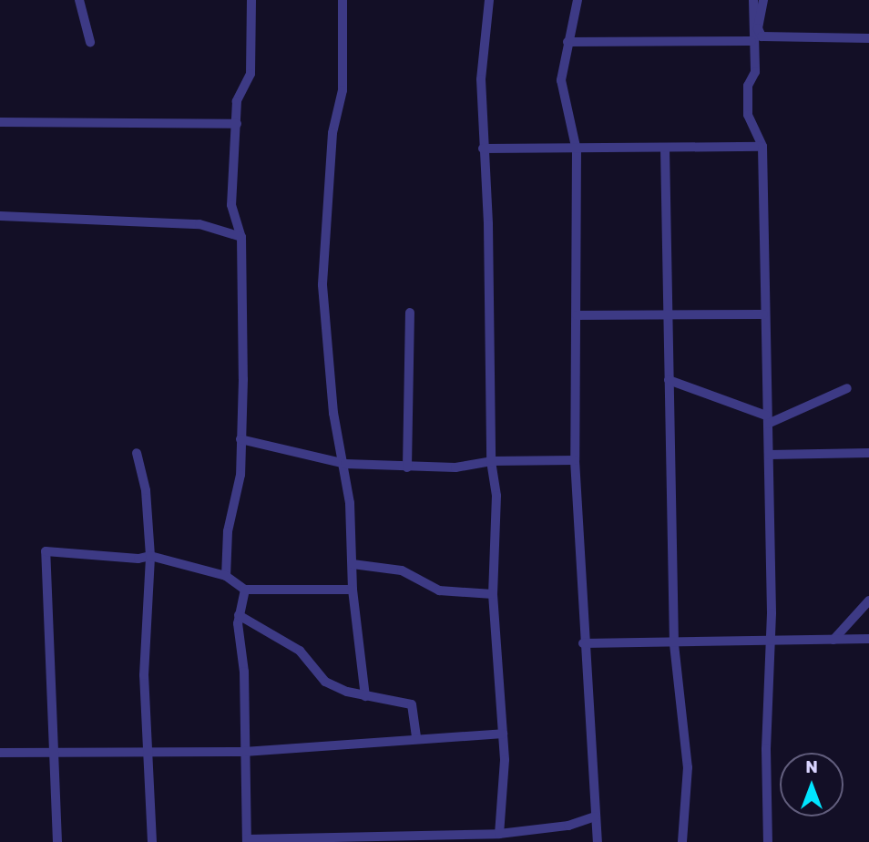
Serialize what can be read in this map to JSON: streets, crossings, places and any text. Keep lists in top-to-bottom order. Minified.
{"north":"top"}
